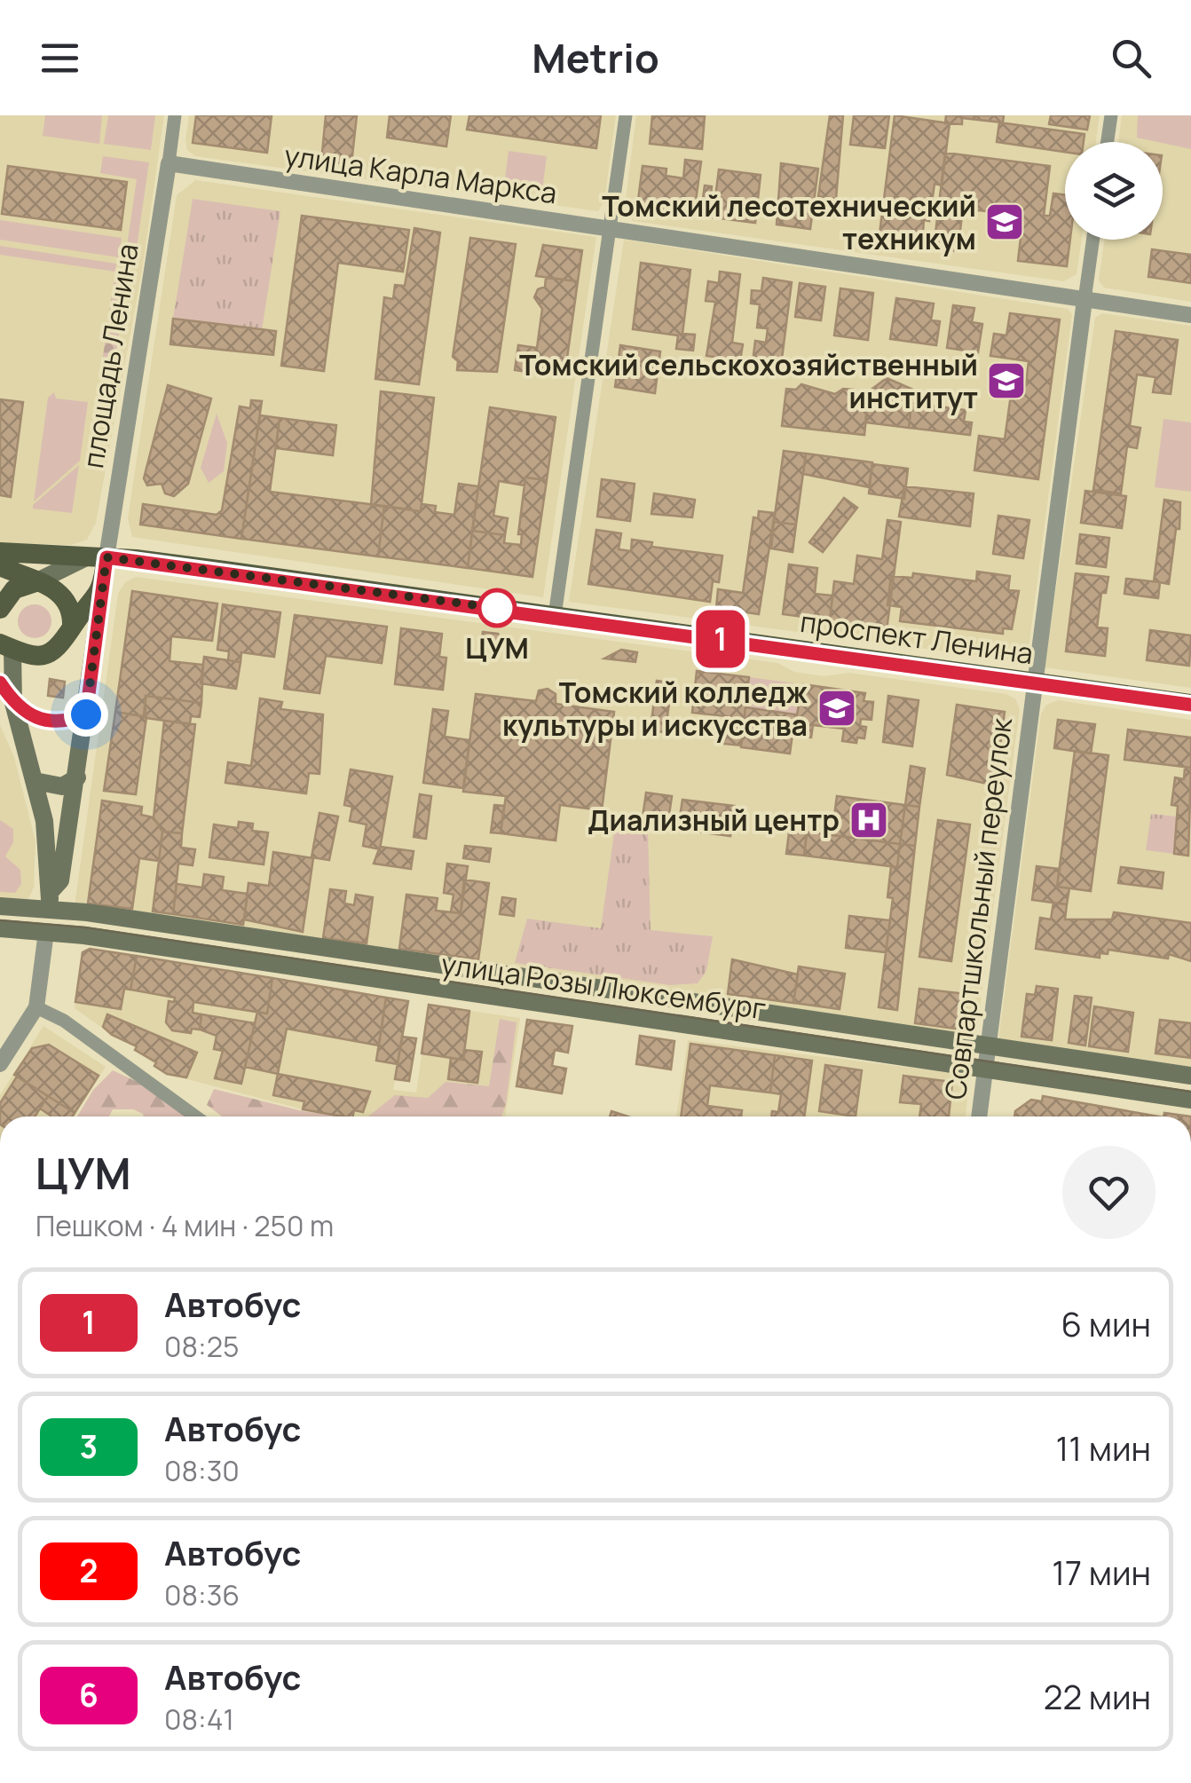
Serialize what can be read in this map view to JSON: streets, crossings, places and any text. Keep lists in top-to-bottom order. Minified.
{"streets":{"main road":["площадь Ленина","проспект Ленина","улица Розы Люксембург"],"street":["улица Карла Маркса","Совпартшкольный переулок"]},"crossings":[["улица Карла Маркса","площадь Ленина"],["улица Карла Маркса","Совпартшкольный переулок"],["площадь Ленина","проспект Ленина"],["площадь Ленина","улица Розы Люксембург"],["проспект Ленина","Совпартшкольный переулок"],["Совпартшкольный переулок","улица Розы Люксембург"]],"places":{"school or university":["Томский лесотехнический техникум","Томский сельскохозяйственный институт","Томский колледж культуры и искусства"],"other":["ЦУМ"],"hospital":["Диализный центр"]},"lines":["bus line 1"],"page":{"header":"Metrio","on_map":"1","heading":["ЦУМ","Пешком · 4 мин · 250 m"],"list":[{"mark":"1","name":"Автобус","note":"08:25","value":"6 мин"},{"mark":"3","name":"Автобус","note":"08:30","value":"11 мин"},{"mark":"2","name":"Автобус","note":"08:36","value":"17 мин"},{"mark":"6","name":"Автобус","note":"08:41","value":"22 мин"}]}}
